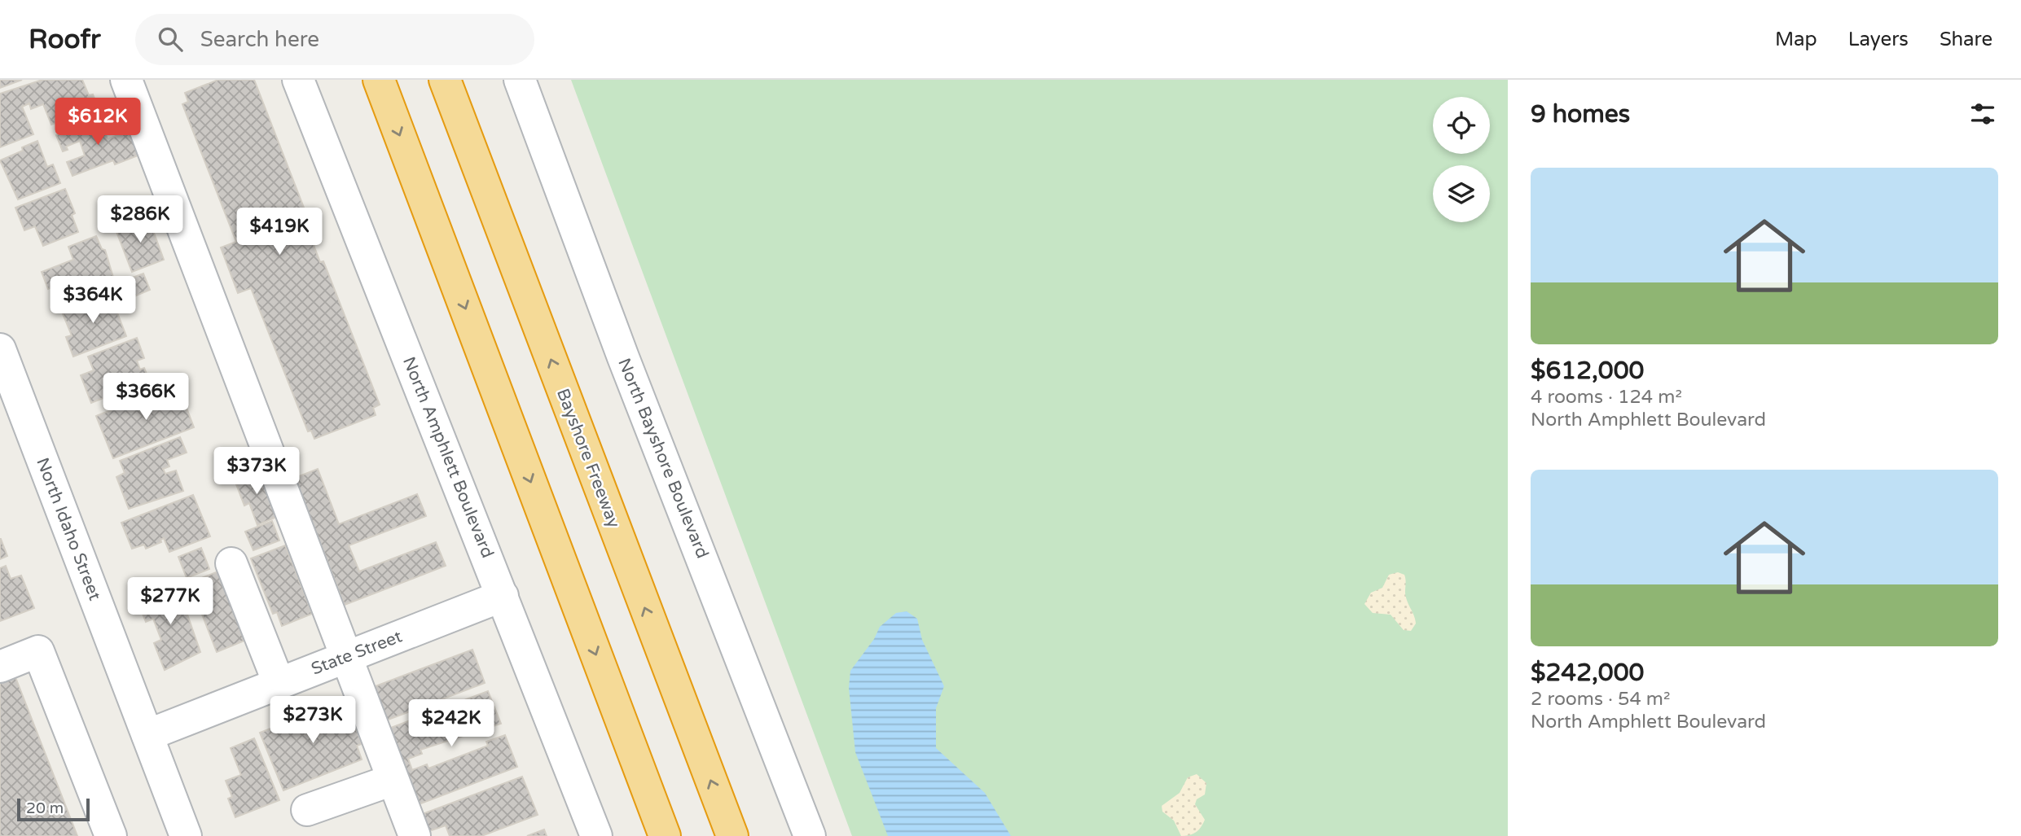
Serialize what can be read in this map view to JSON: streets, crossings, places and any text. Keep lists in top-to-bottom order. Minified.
{"streets":{"highway":["Bayshore Freeway"],"street":["North Amphlett Boulevard","North Bayshore Boulevard","North Idaho Street","State Street"]},"crossings":[["North Amphlett Boulevard","State Street"],["North Idaho Street","State Street"]],"scale_bar":"20 m","page":{"header":"Roofr","search":"Search here","nav":["Map","Layers","Share"],"heading":"9 homes","price":["$612K","$286K","$419K","$364K","$366K","$373K","$277K","$273K","$242K"],"list":[{"name":"$612,000","note":"4 rooms · 124 m² · North Amphlett Boulevard"},{"name":"$242,000","note":"2 rooms · 54 m² · North Amphlett Boulevard"}],"scale":"20 m"}}
